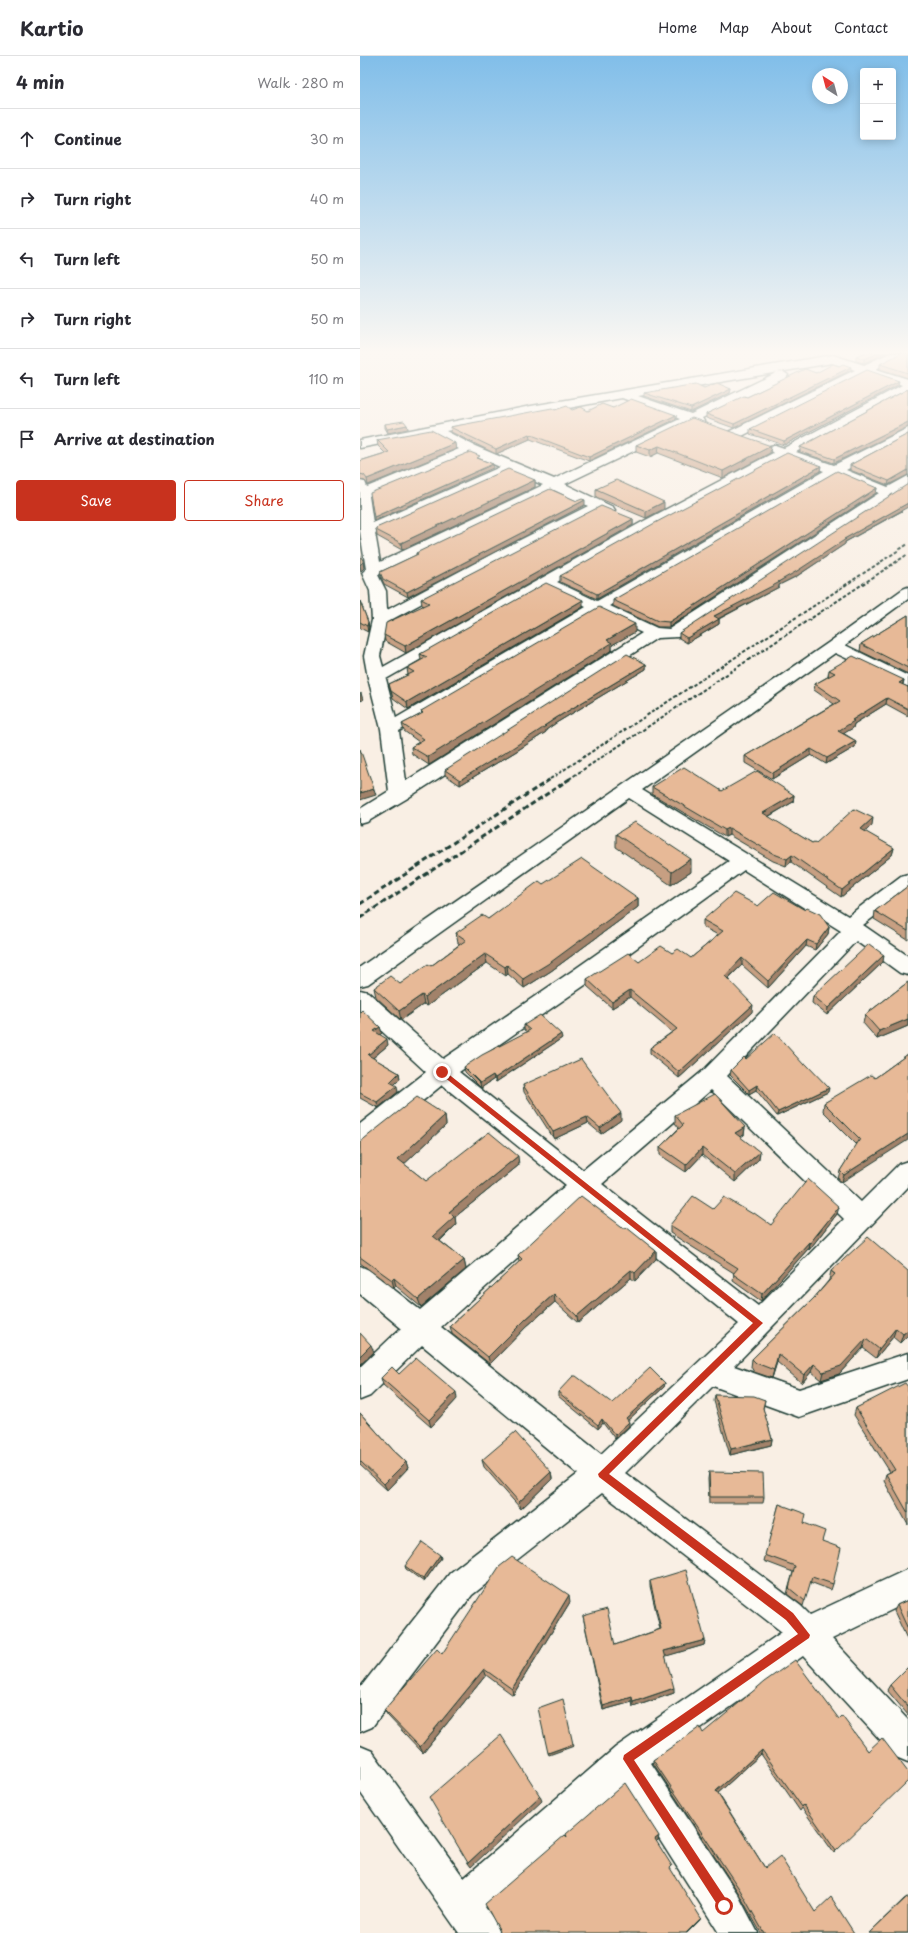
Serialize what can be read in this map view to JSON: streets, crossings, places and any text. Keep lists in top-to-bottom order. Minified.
{"north":"top left","page":{"header":"Kartio","nav":["Home","Map","About","Contact"],"heading":["4 min","Walk · 280 m"],"map_buttons":["+","−"],"list":[["Continue","30 m"],["Turn right","40 m"],["Turn left","50 m"],["Turn right","50 m"],["Turn left","110 m"],"Arrive at destination"],"buttons":["Save","Share"]}}
